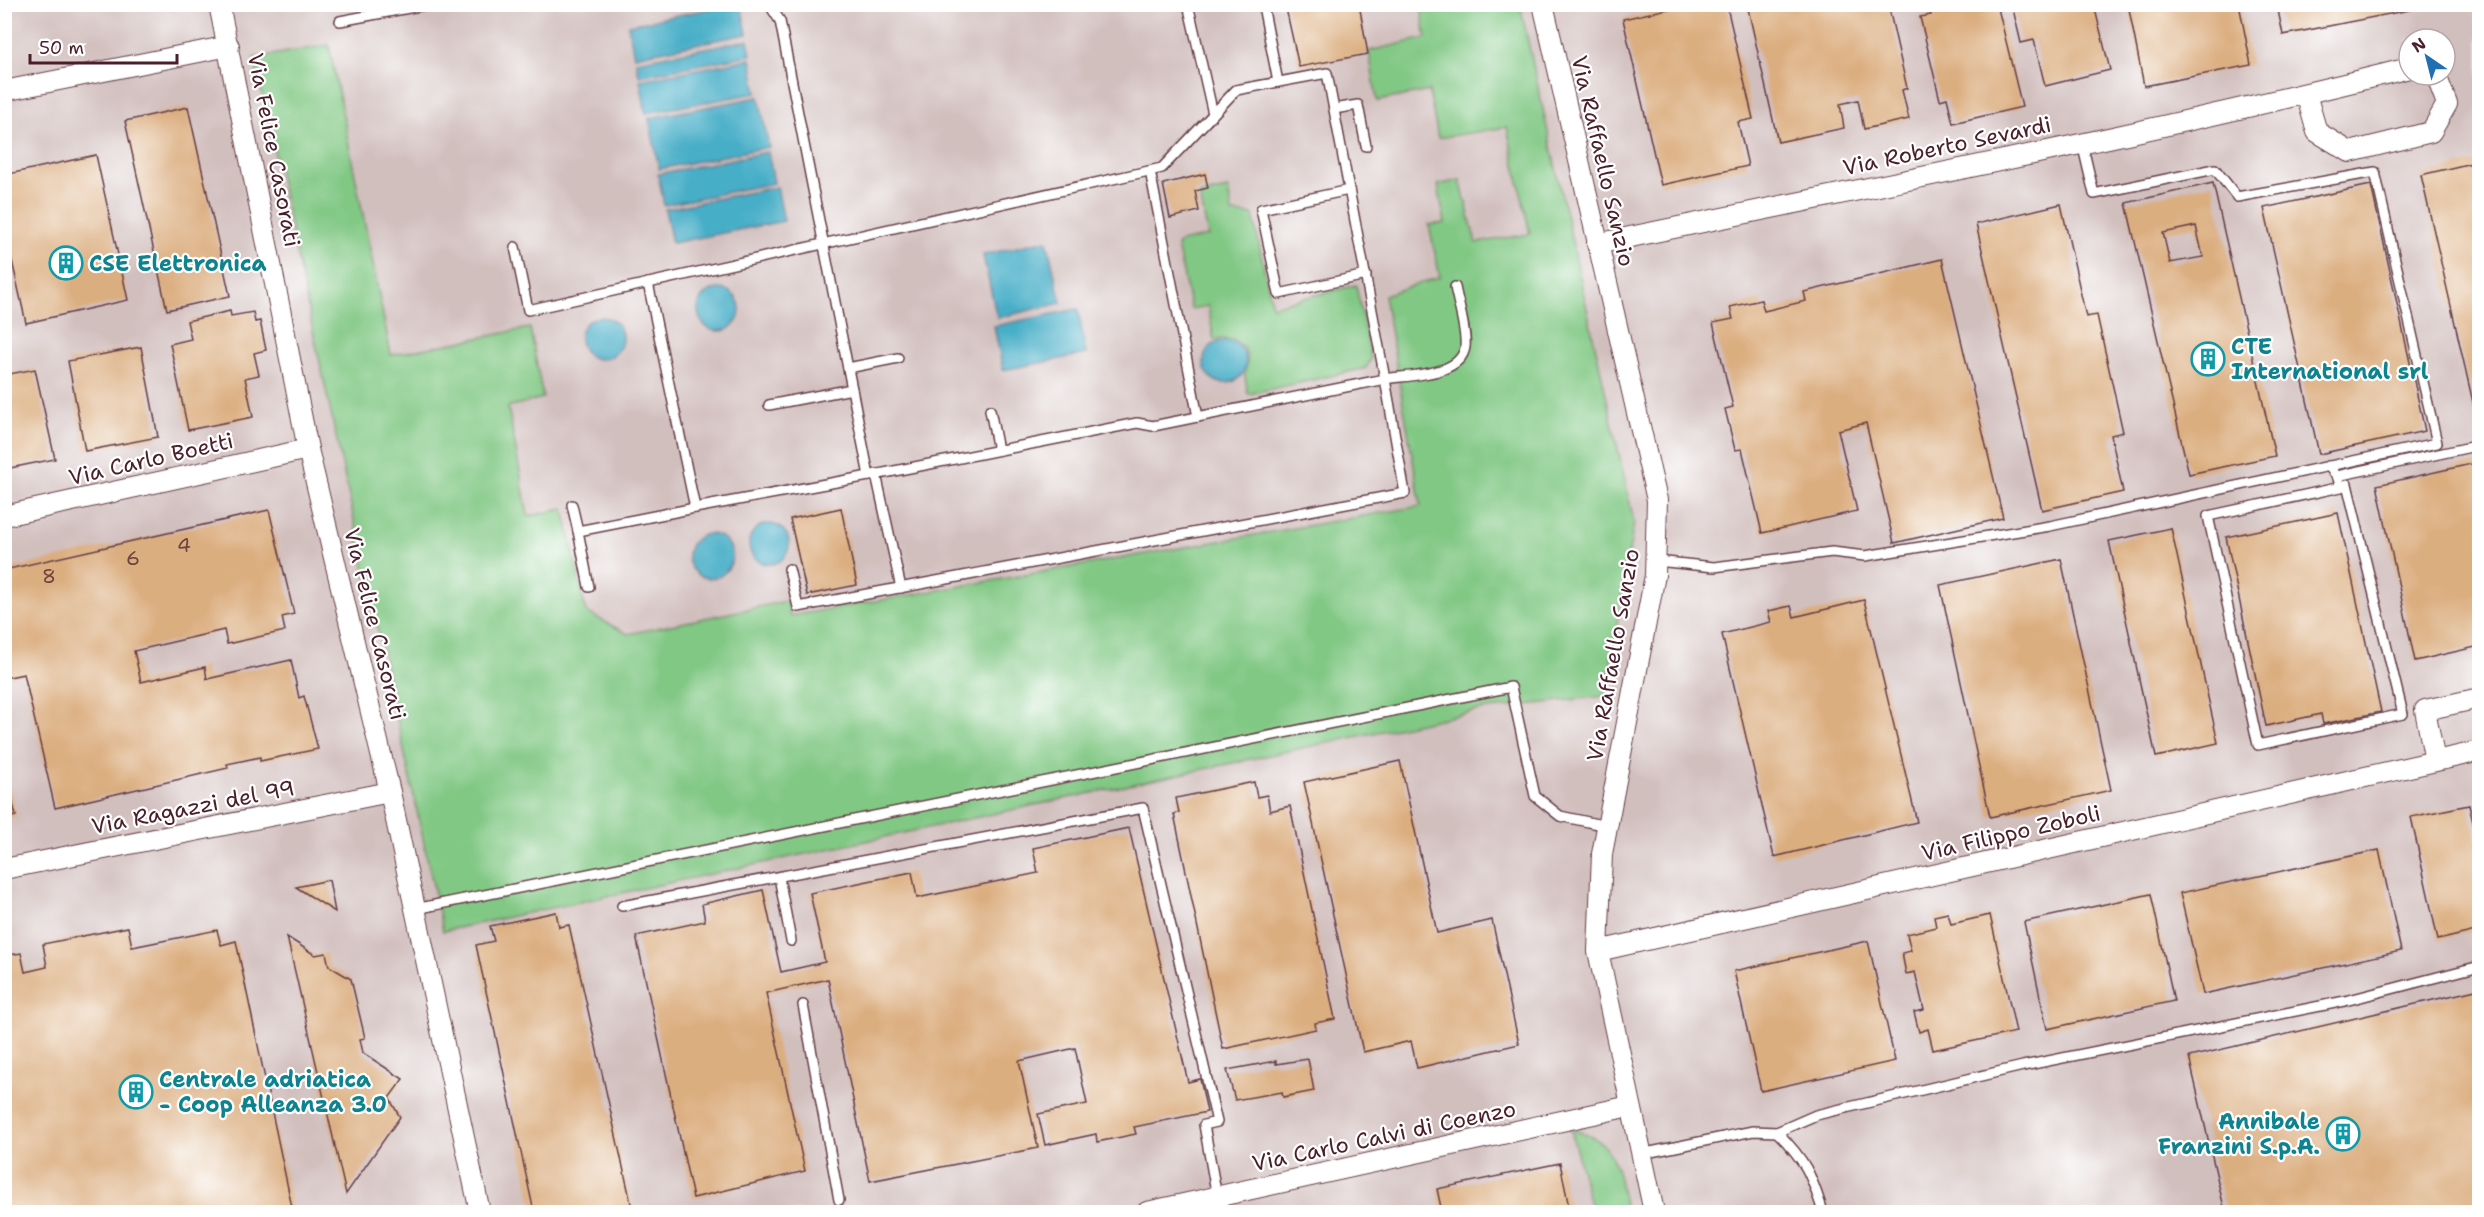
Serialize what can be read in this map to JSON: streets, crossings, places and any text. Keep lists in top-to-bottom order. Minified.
{"streets":{"street":["Via Roberto Sevardi","Via Felice Casorati","Via Raffaello Sanzio","Via Carlo Boetti","Via Ragazzi del 99","Via Filippo Zoboli","Via Carlo Calvi di Coenzo"]},"crossings":[["Via Roberto Sevardi","Via Raffaello Sanzio"],["Via Felice Casorati","Via Carlo Boetti"],["Via Felice Casorati","Via Ragazzi del 99"],["Via Raffaello Sanzio","Via Filippo Zoboli"],["Via Raffaello Sanzio","Via Carlo Calvi di Coenzo"]],"places":{"building":["CSE Elettronica","CTE International srl","Centrale adriatica - Coop Alleanza 3.0","Annibale Franzini S.p.A."]},"house_numbers":["4","6","8"],"scale_bar":"50 m","north":"top left"}
